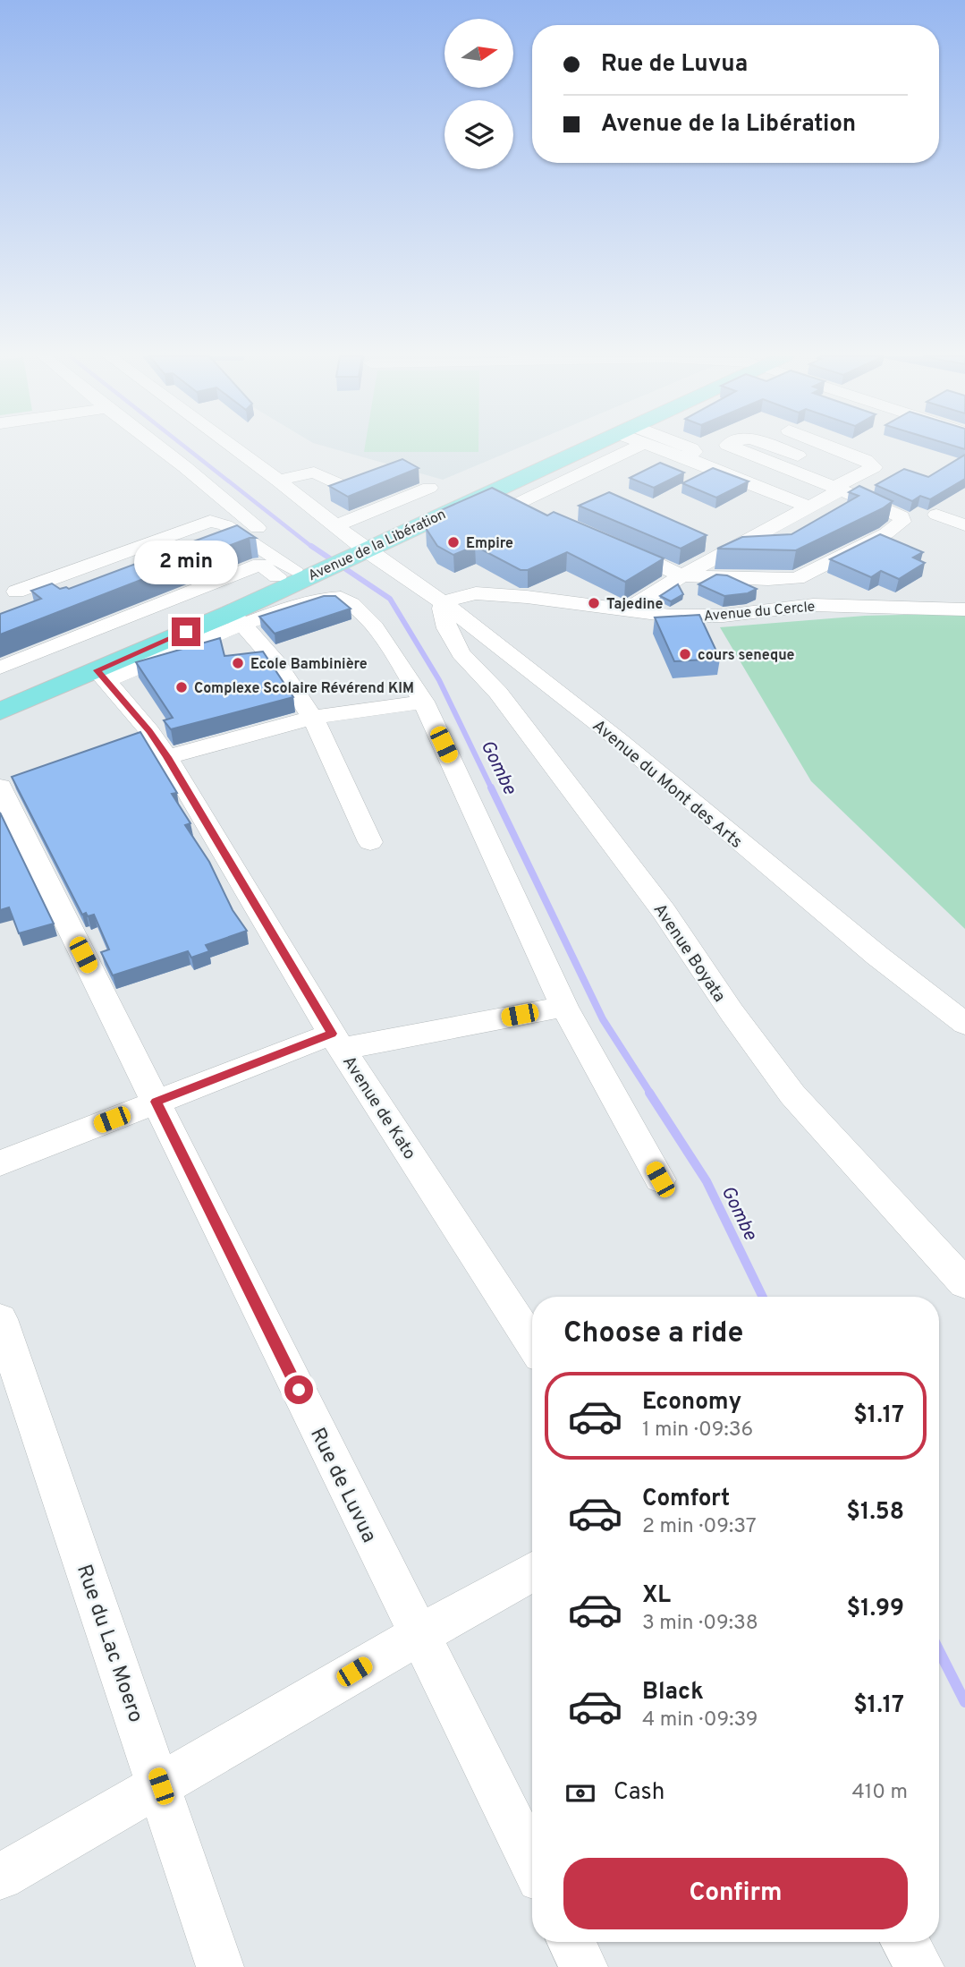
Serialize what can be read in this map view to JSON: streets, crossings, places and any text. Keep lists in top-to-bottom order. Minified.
{"streets":{"main road":["Avenue de la Libération"],"street":["Avenue du Cercle","Avenue du Mont des Arts","Avenue Boyata","Avenue de Kato","Rue de Luvua","Rue du Lac Moero"]},"crossings":[["Avenue de la Libération","Avenue du Mont des Arts"],["Avenue de la Libération","Avenue de Kato"],["Avenue du Cercle","Avenue du Mont des Arts"],["Avenue du Cercle","Avenue Boyata"],["Avenue du Mont des Arts","Avenue Boyata"]],"water":["Gombe"],"places":["Empire","Tajedine","cours seneque","Ecole Bambinière","Complexe Scolaire Révérend KIM"],"north":"right","page":{"banner":["Rue de Luvua","Avenue de la Libération"],"bubble":"2 min","heading":"Choose a ride","list":[{"name":"Economy","note":"1 min · 09:36","value":"$1.17"},{"name":"Comfort","note":"2 min · 09:37","value":"$1.58"},{"name":"XL","note":"3 min · 09:38","value":"$1.99"},{"name":"Black","note":"4 min · 09:39","value":"$1.17"}],"pay":["Cash","410 m"],"buttons":"Confirm"}}
